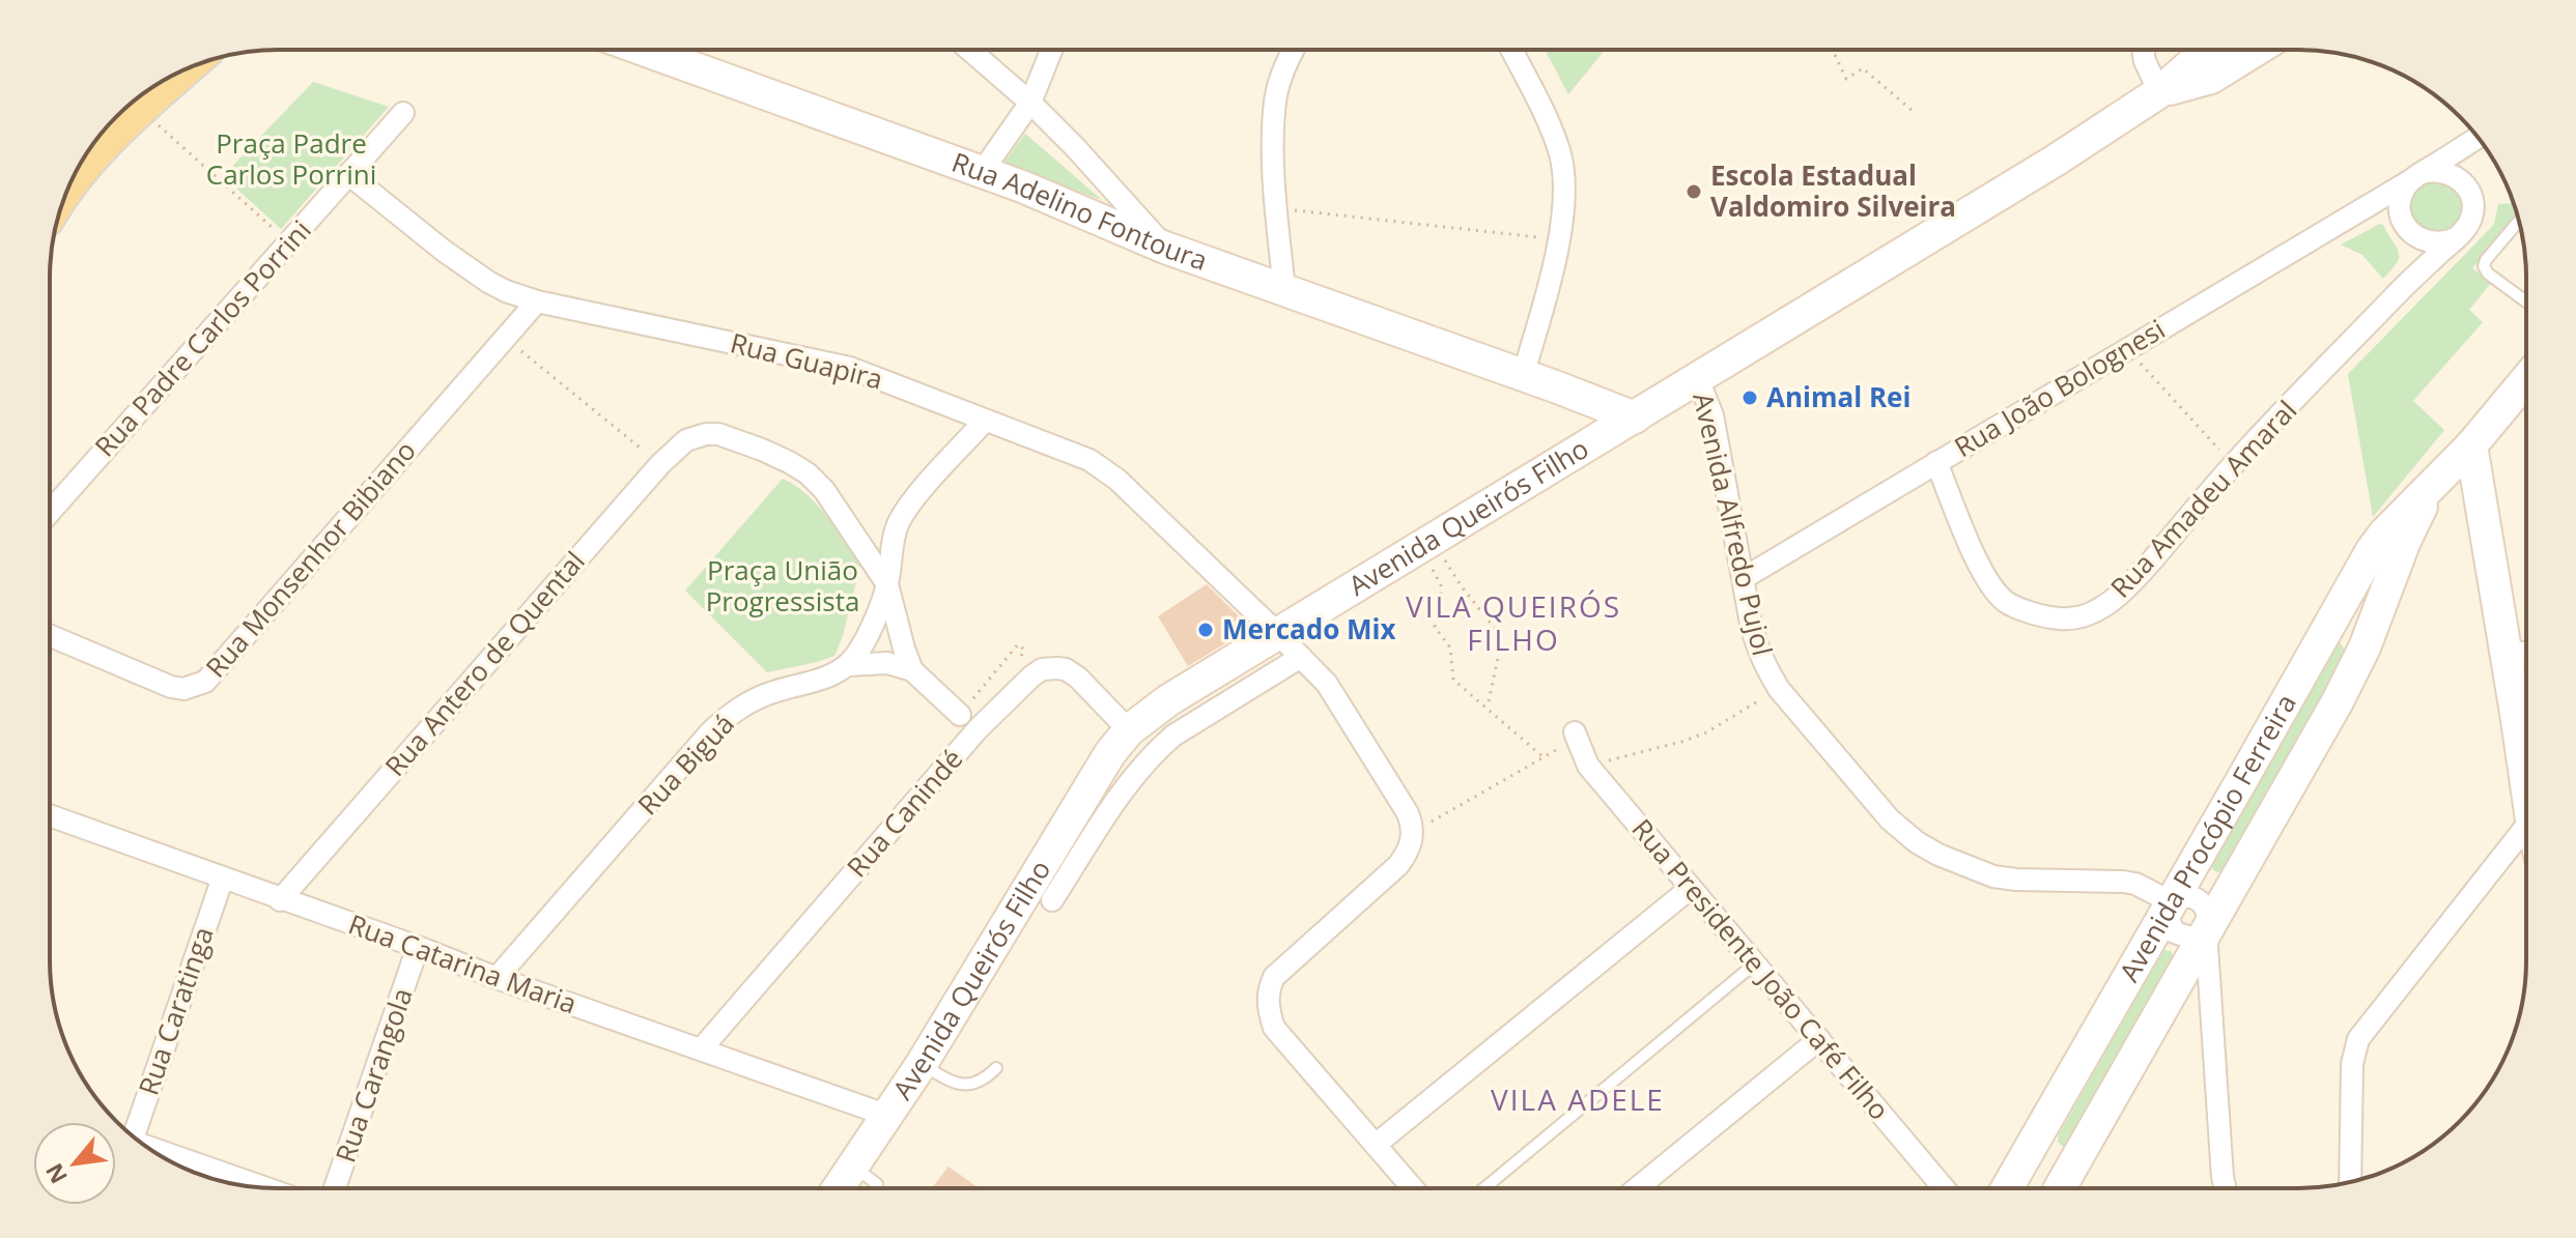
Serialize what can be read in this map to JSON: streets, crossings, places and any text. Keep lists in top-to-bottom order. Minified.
{"streets":{"street":["Rua Adelino Fontoura","Rua Padre Carlos Porrini","Rua Guapira","Rua João Bolognesi","Rua Amadeu Amaral","Avenida Queirós Filho","Avenida Alfredo Pujol","Rua Monsenhor Bibiano","Rua Antero de Quental","Rua Biguá","Rua Canindé","Avenida Procópio Ferreira","Rua Catarina Maria","Rua Presidente João Café Filho","Rua Caratinga","Rua Carangola"]},"crossings":[["Rua Adelino Fontoura","Avenida Queirós Filho"],["Rua Padre Carlos Porrini","Rua Guapira"],["Rua Guapira","Avenida Queirós Filho"],["Rua Guapira","Rua Monsenhor Bibiano"],["Rua João Bolognesi","Rua Amadeu Amaral"],["Rua João Bolognesi","Avenida Alfredo Pujol"],["Avenida Queirós Filho","Avenida Alfredo Pujol"],["Avenida Queirós Filho","Rua Catarina Maria"],["Avenida Alfredo Pujol","Avenida Procópio Ferreira"],["Rua Antero de Quental","Rua Catarina Maria"],["Rua Biguá","Rua Catarina Maria"],["Rua Canindé","Rua Catarina Maria"],["Rua Catarina Maria","Rua Caratinga"],["Rua Catarina Maria","Rua Carangola"]],"districts":["VILA QUEIRÓS FILHO","VILA ADELE"],"parks":["Praça Padre Carlos Porrini","Praça União Progressista"],"places":["Escola Estadual Valdomiro Silveira","Animal Rei","Mercado Mix"],"north":"bottom left"}
